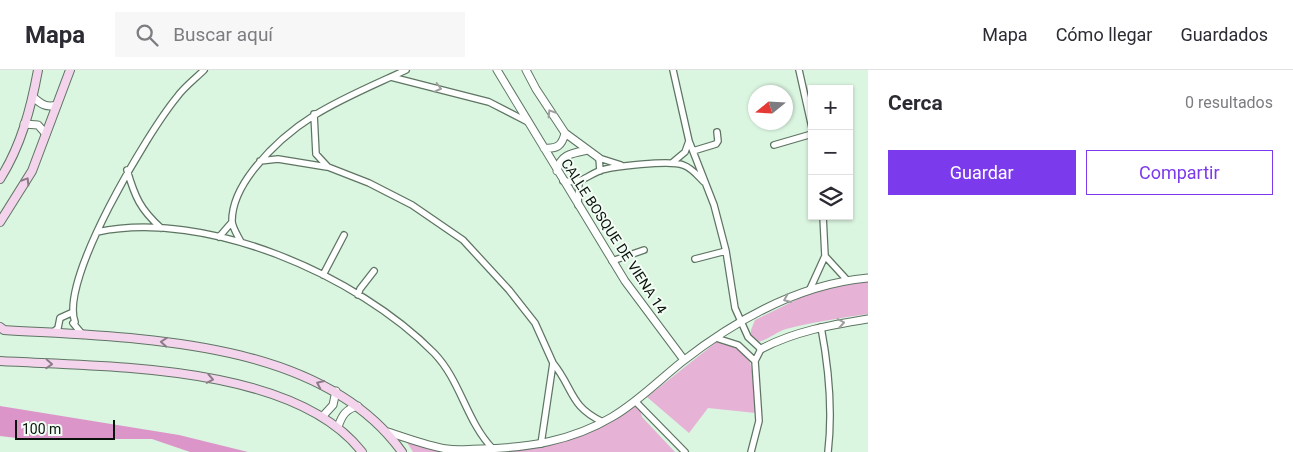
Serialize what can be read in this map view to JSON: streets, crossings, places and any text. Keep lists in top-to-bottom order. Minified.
{"streets":{"street":["CALLE BOSQUE DE VIENA 14"]},"scale_bar":"100 m","north":"left","page":{"header":"Mapa","search":"Buscar aquí","nav":["Mapa","Cómo llegar","Guardados"],"heading":["Cerca","0 resultados"],"map_buttons":["+","−"],"buttons":["Guardar","Compartir"],"scale":"100 m"}}
